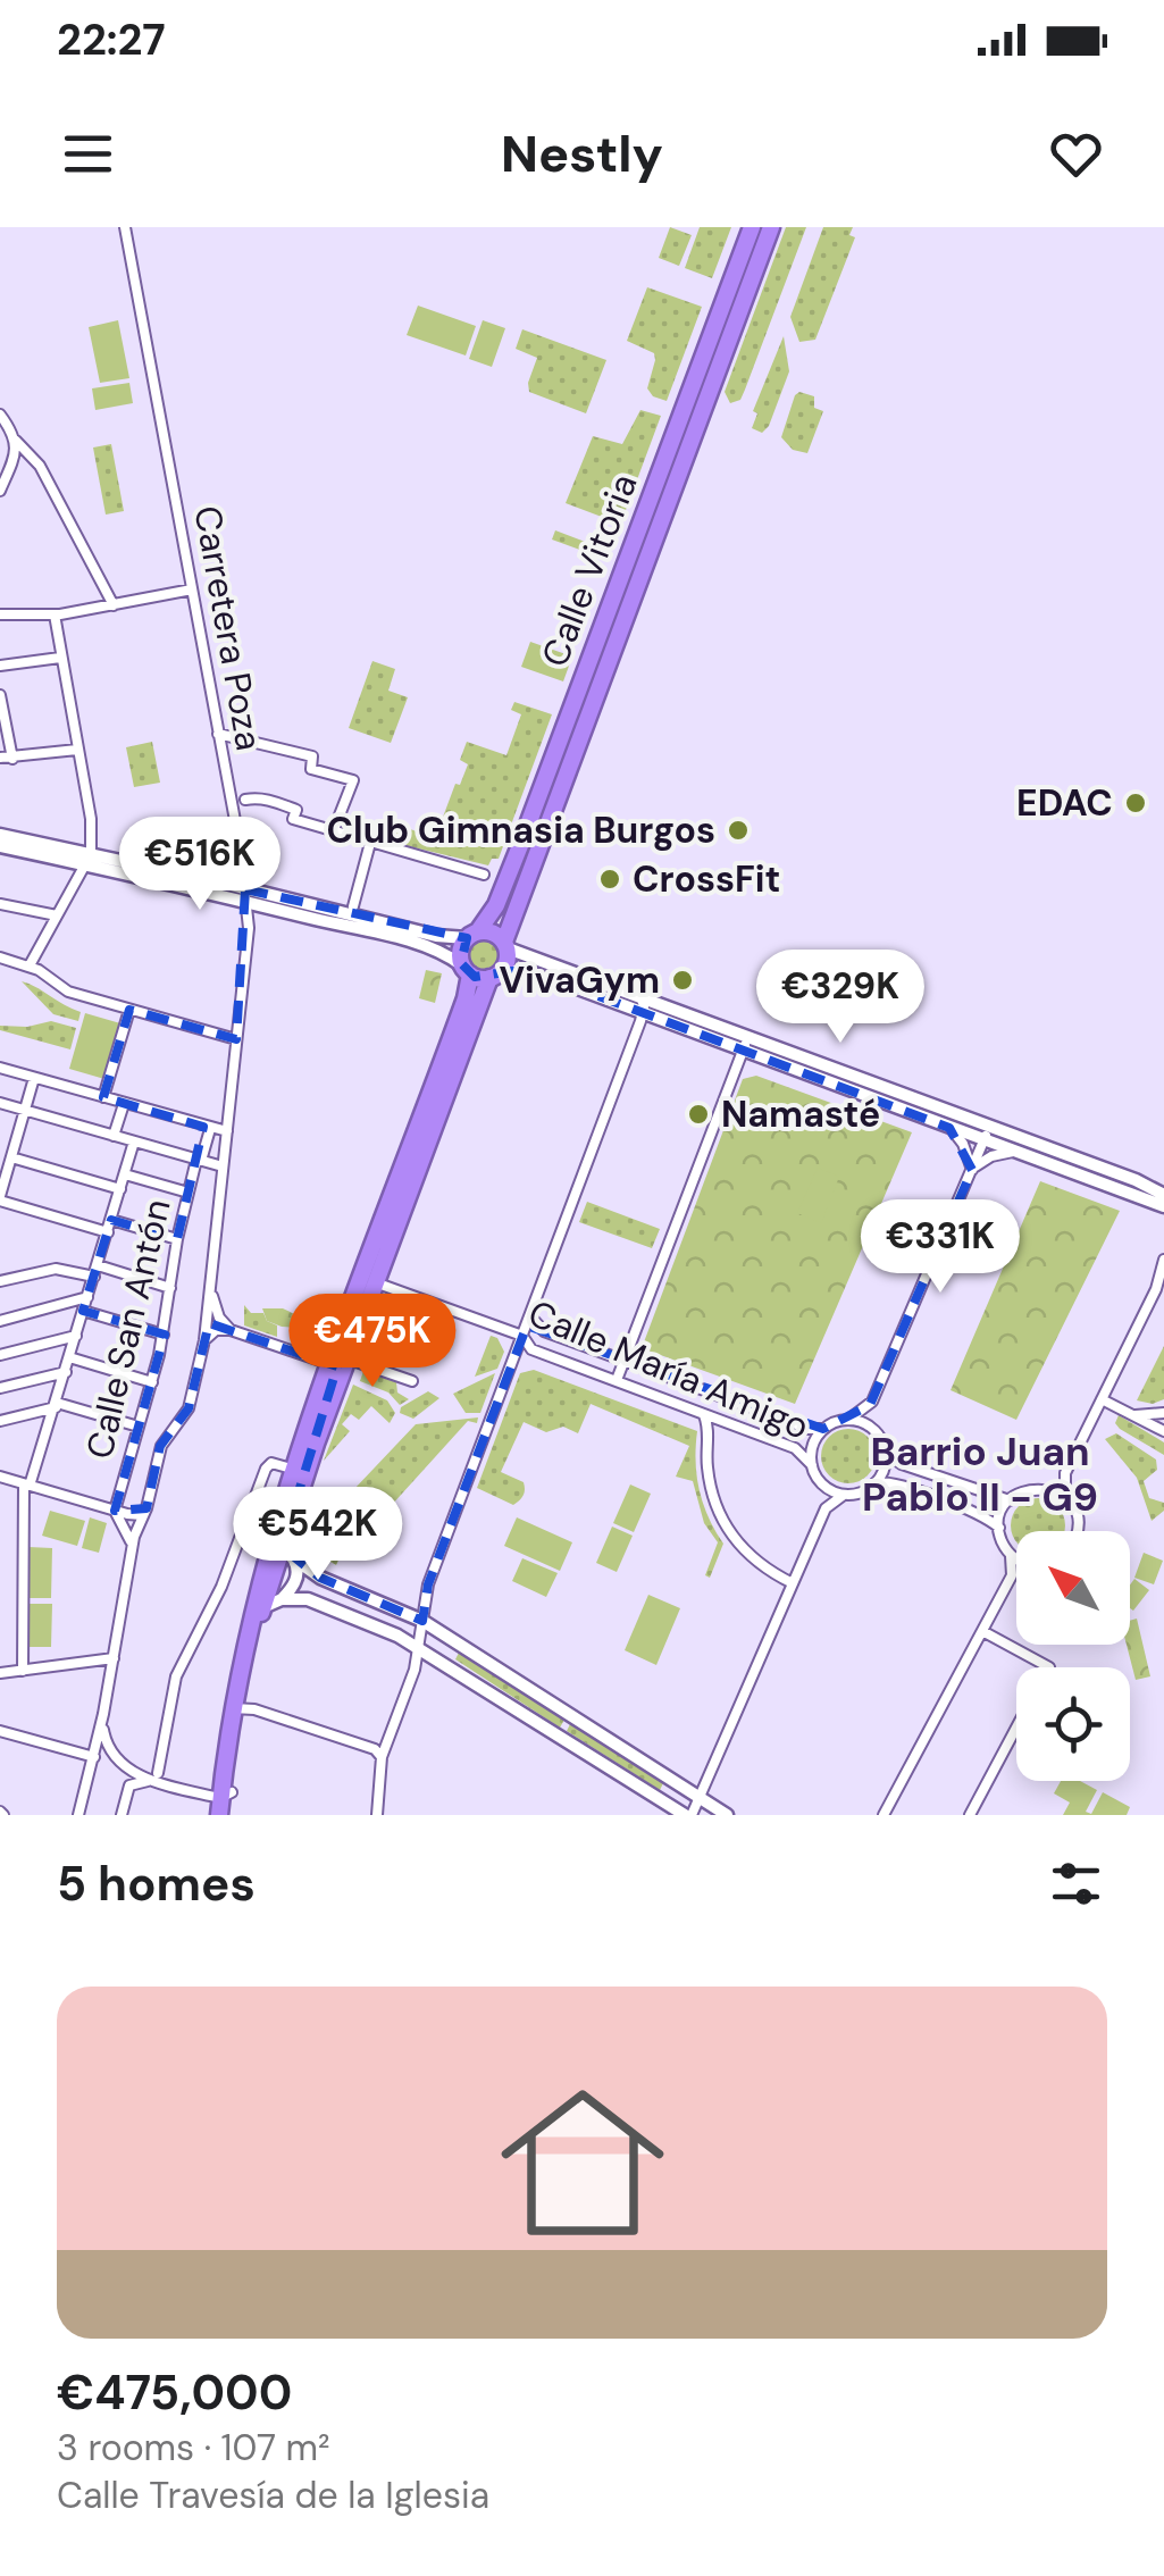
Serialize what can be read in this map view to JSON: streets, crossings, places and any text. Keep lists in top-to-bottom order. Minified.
{"streets":{"highway":["Calle Vitoria"],"street":["Carretera Poza","Calle San Antón","Calle María Amigo"]},"districts":["Barrio Juan Pablo II - G9"],"places":["EDAC","Club Gimnasia Burgos","CrossFit","VivaGym","Namasté"],"north":"top left","page":{"status":"22:27","header":"Nestly","price":["€516K","€329K","€331K","€475K","€542K"],"heading":"5 homes","list":[{"name":"€475,000","note":"3 rooms · 107 m² · Calle Travesía de la Iglesia"}]}}
